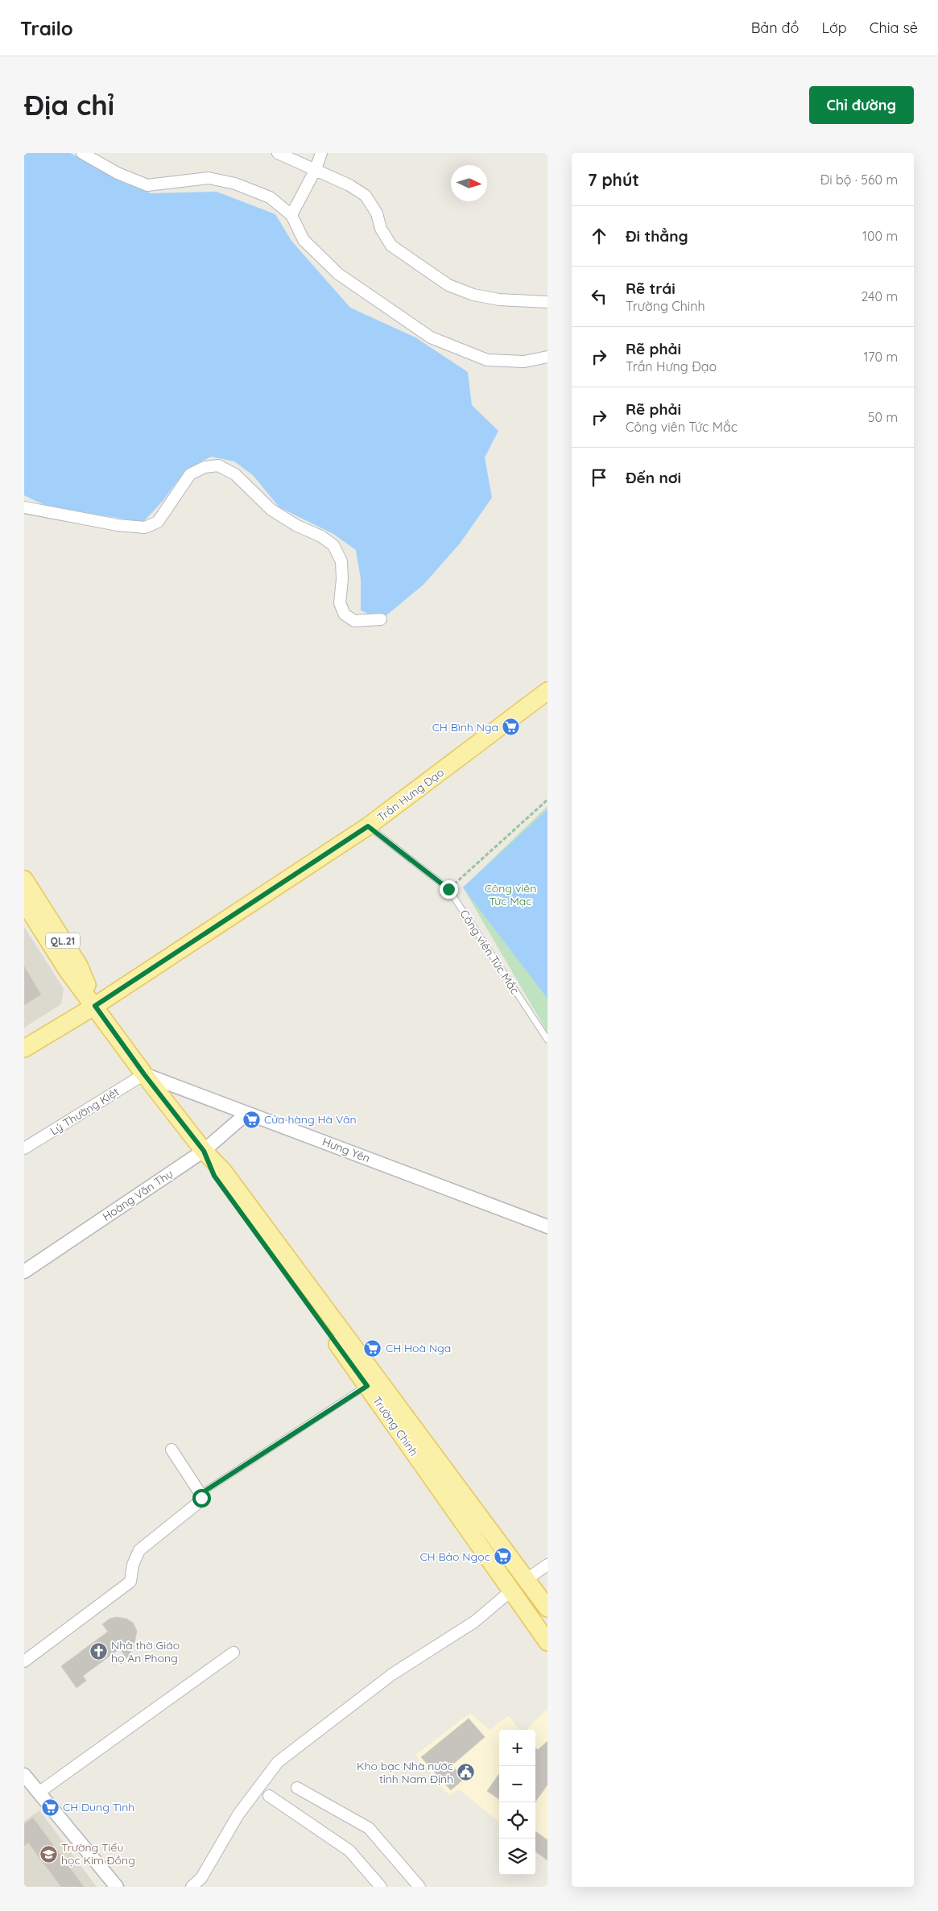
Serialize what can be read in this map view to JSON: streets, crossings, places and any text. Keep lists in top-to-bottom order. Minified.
{"streets":{"main road":["Trần Hưng Đạo","QL.21","Trường Chinh"],"street":["Lý Thường Kiệt","Hưng Yên","Hoàng Văn Thụ"],"lane":["Công viên Tức Mắc"]},"crossings":[["Trần Hưng Đạo","Công viên Tức Mắc"],["Trần Hưng Đạo","Trường Chinh"],["Lý Thường Kiệt","Hưng Yên"],["Lý Thường Kiệt","Trường Chinh"],["Hưng Yên","Hoàng Văn Thụ"],["Hưng Yên","Trường Chinh"],["Hoàng Văn Thụ","Trường Chinh"]],"parks":["Công viên Tức Mạc"],"places":{"supermarket":["CH Bình Nga","Cửa hàng Hà Vân","CH Hoà Nga","CH Bảo Ngọc","CH Dung Tình"],"church":["Nhà thờ Giáo họ An Phong"],"public building":["Kho bạc Nhà nước tỉnh Nam Định"],"school or university":["Trường Tiểu học Kim Đồng"]},"north":"right","page":{"header":"Trailo","nav":["Bản đồ","Lớp","Chia sẻ"],"buttons":"Chỉ đường","title":"Địa chỉ","heading":["7 phút","Đi bộ · 560 m"],"list":[["Đi thẳng","100 m"],["Rẽ trái","Trường Chinh","240 m"],["Rẽ phải","Trần Hưng Đạo","170 m"],["Rẽ phải","Công viên Tức Mắc","50 m"],"Đến nơi"],"map_buttons":["+","−"]}}
